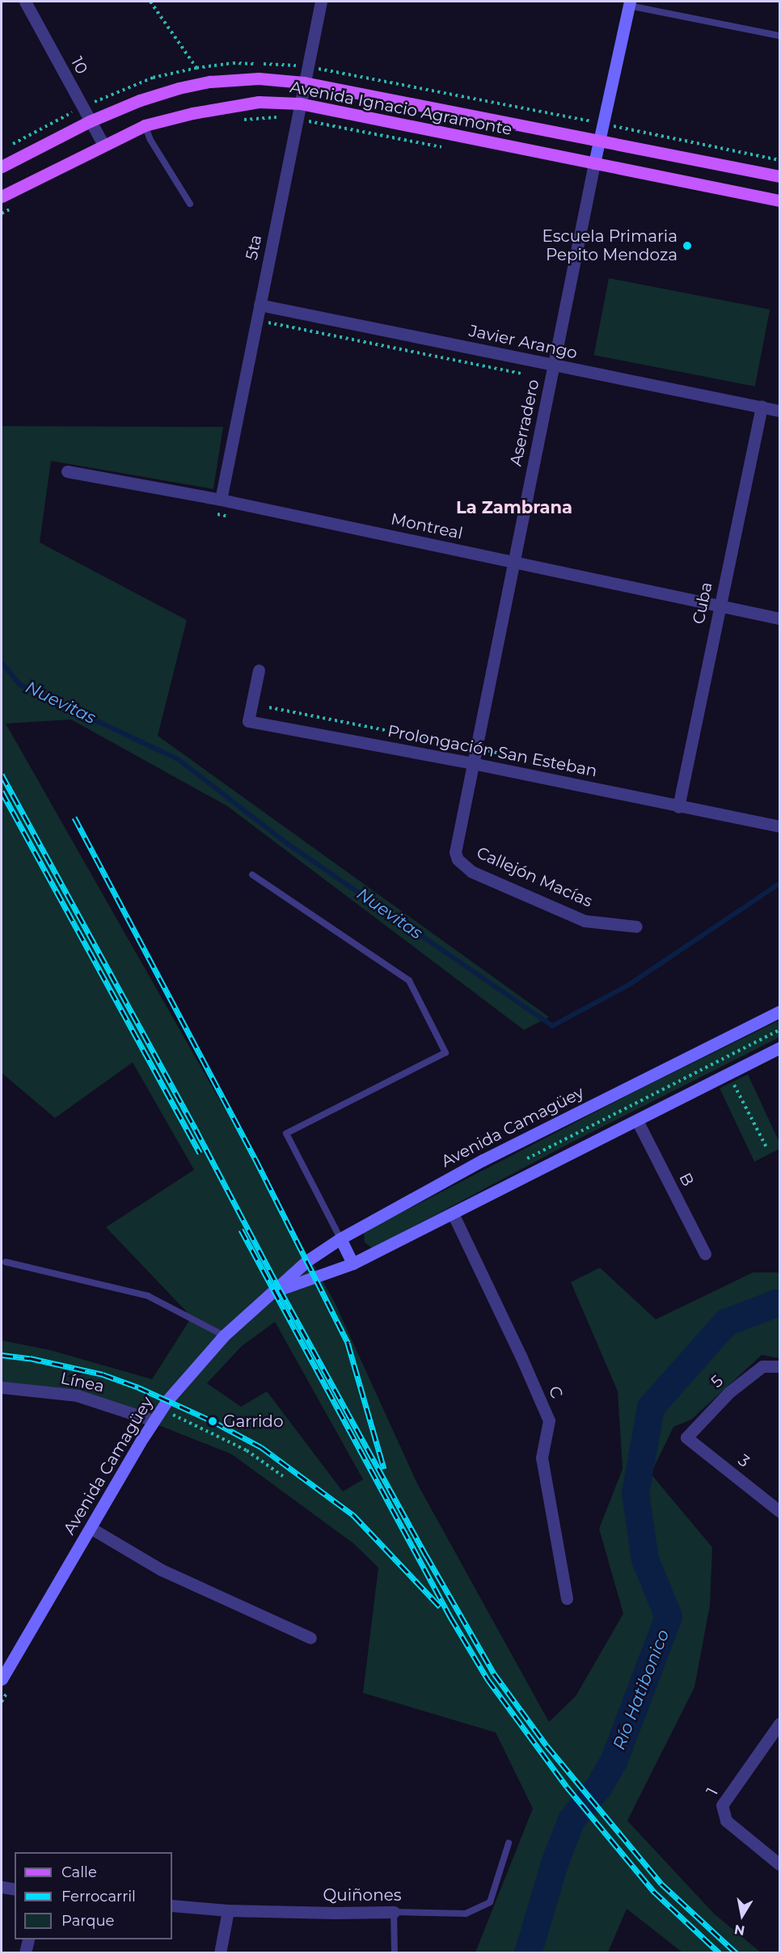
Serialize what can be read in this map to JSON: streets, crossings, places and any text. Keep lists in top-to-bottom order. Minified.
{"streets":{"main road":["Avenida Ignacio Agramonte","Aserradero","Avenida Camagüey"],"street":["10","5ta","Javier Arango","Montreal","Cuba","Prolongación San Esteban","Callejón Macías","B","5","Línea","C","3","1","Quiñones"]},"crossings":[["10","Avenida Ignacio Agramonte"],["Avenida Ignacio Agramonte","5ta"],["Avenida Ignacio Agramonte","Aserradero"],["5ta","Javier Arango"],["5ta","Montreal"],["Javier Arango","Aserradero"],["Javier Arango","Cuba"],["Aserradero","Montreal"],["Aserradero","Prolongación San Esteban"],["Aserradero","Callejón Macías"],["Montreal","Cuba"],["Cuba","Prolongación San Esteban"],["Avenida Camagüey","B"],["Avenida Camagüey","Línea"],["Avenida Camagüey","C"],["5","3"]],"districts":["La Zambrana"],"water":["Nuevitas","Río Hatibonico"],"places":["Escuela Primaria Pepito Mendoza","Garrido"],"legend":["Calle","Ferrocarril","Parque"],"north":"bottom"}
